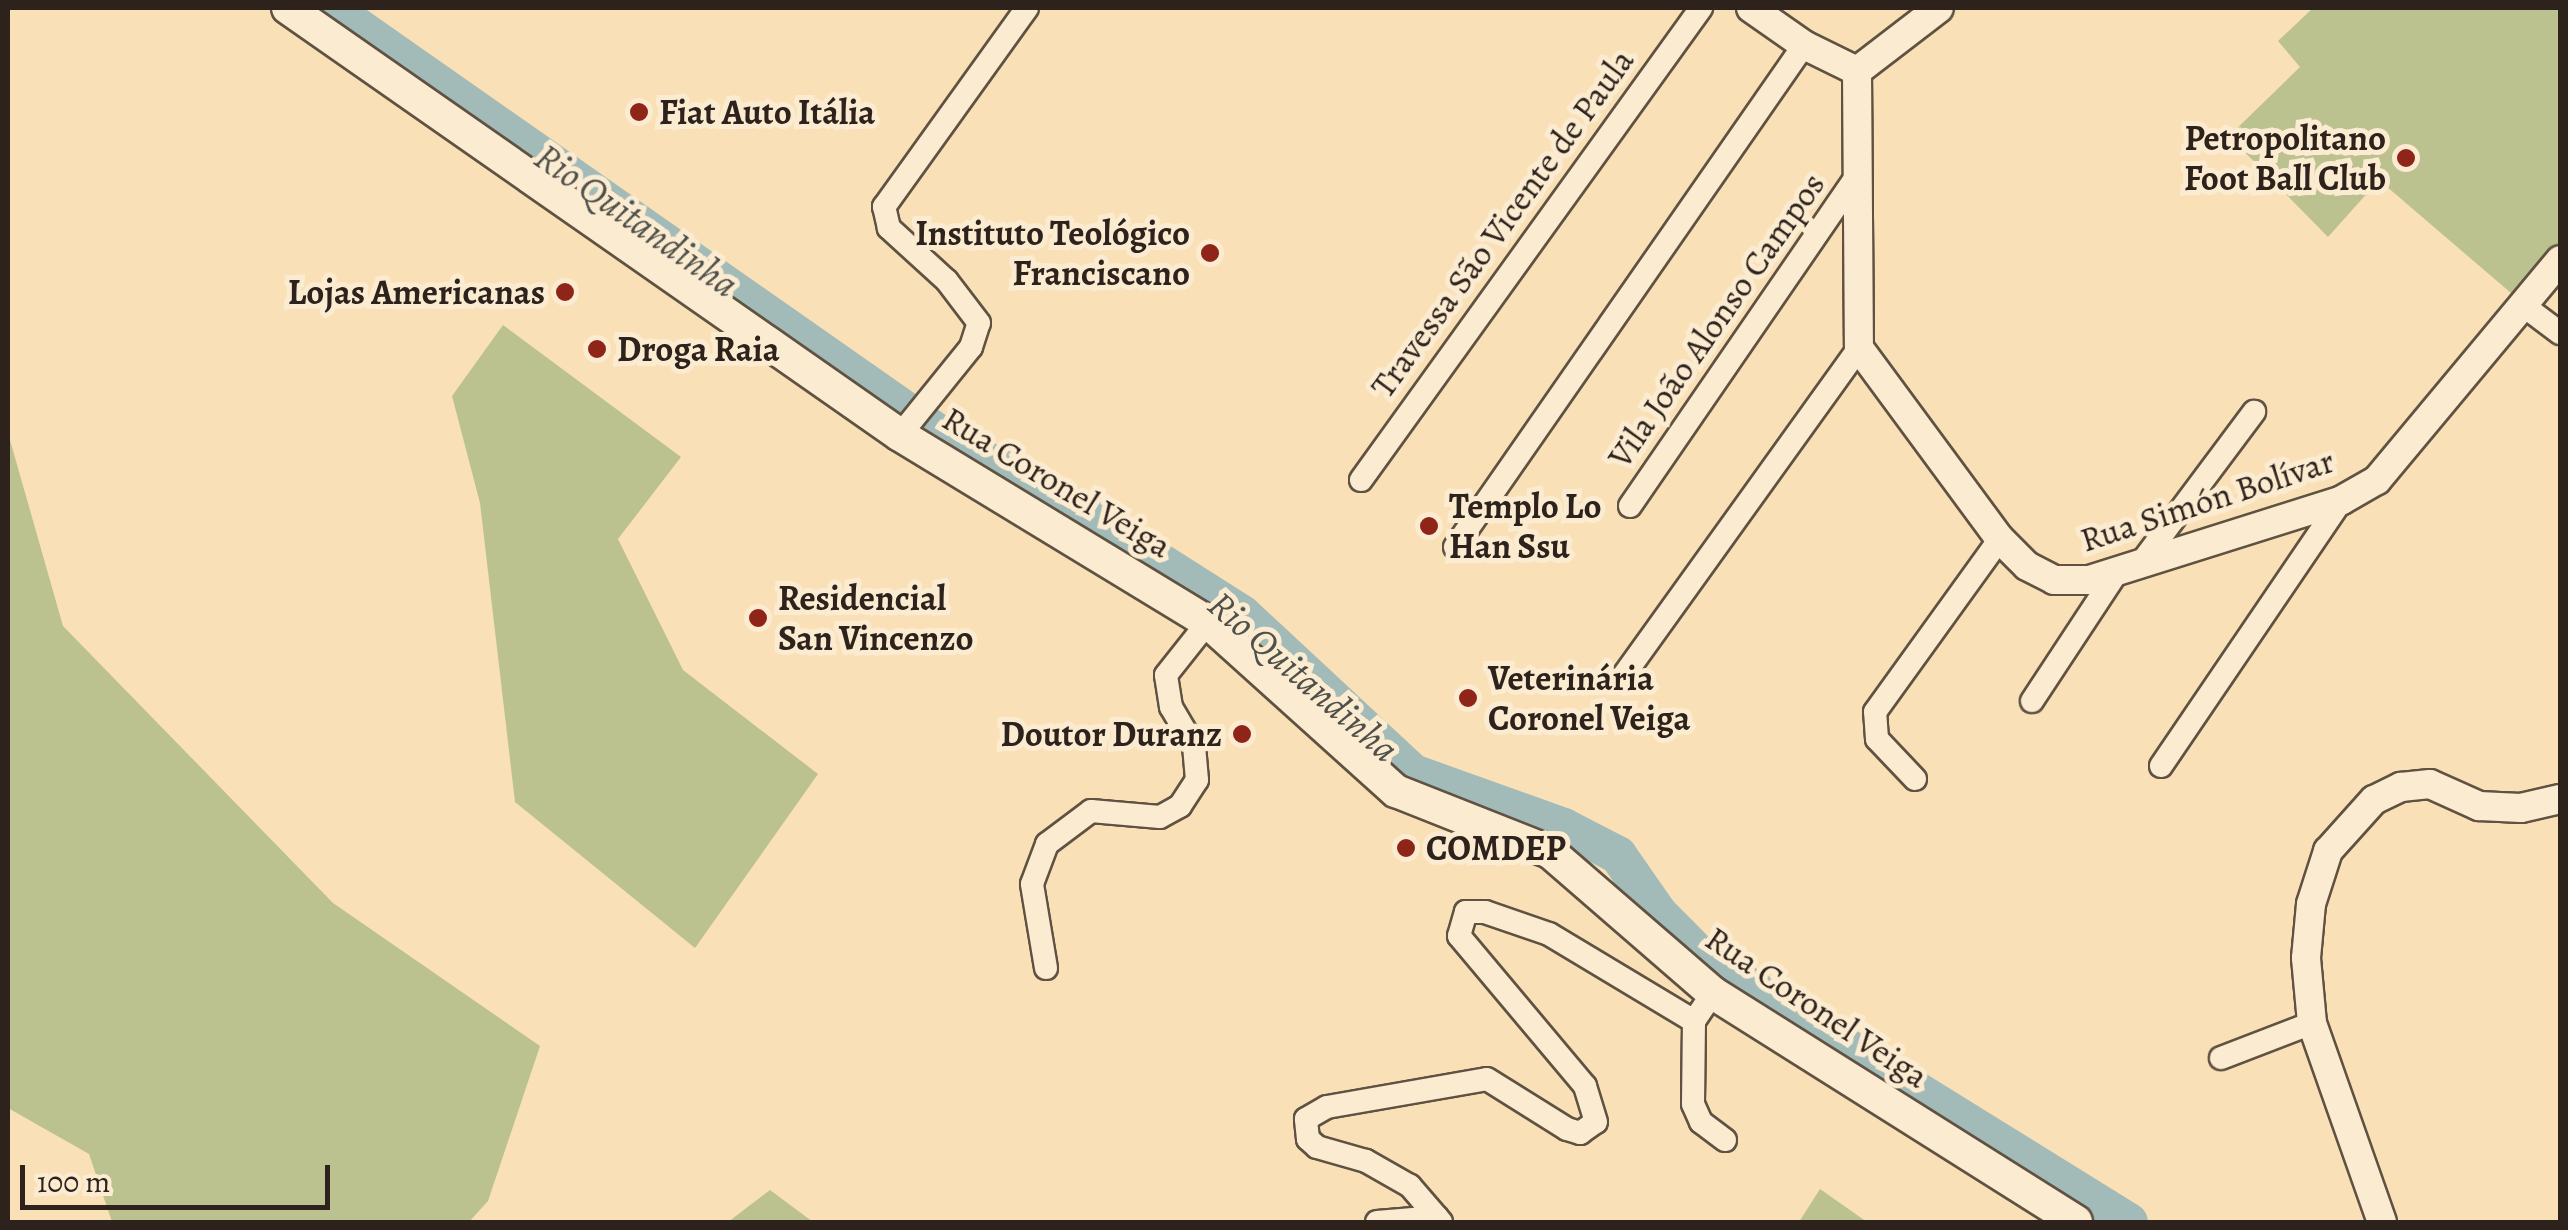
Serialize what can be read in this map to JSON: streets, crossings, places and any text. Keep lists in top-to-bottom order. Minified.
{"streets":{"main road":["Rua Coronel Veiga"],"street":["Travessa São Vicente de Paula","Vila João Alonso Campos","Rua Simón Bolívar"]},"water":["Rio Quitandinha"],"places":["Fiat Auto Itália","Petropolitano Foot Ball Club","Instituto Teológico Franciscano","Lojas Americanas","Droga Raia","Templo Lo Han Ssu","Residencial San Vincenzo","Veterinária Coronel Veiga","Doutor Duranz","COMDEP"],"scale_bar":"100 m"}
